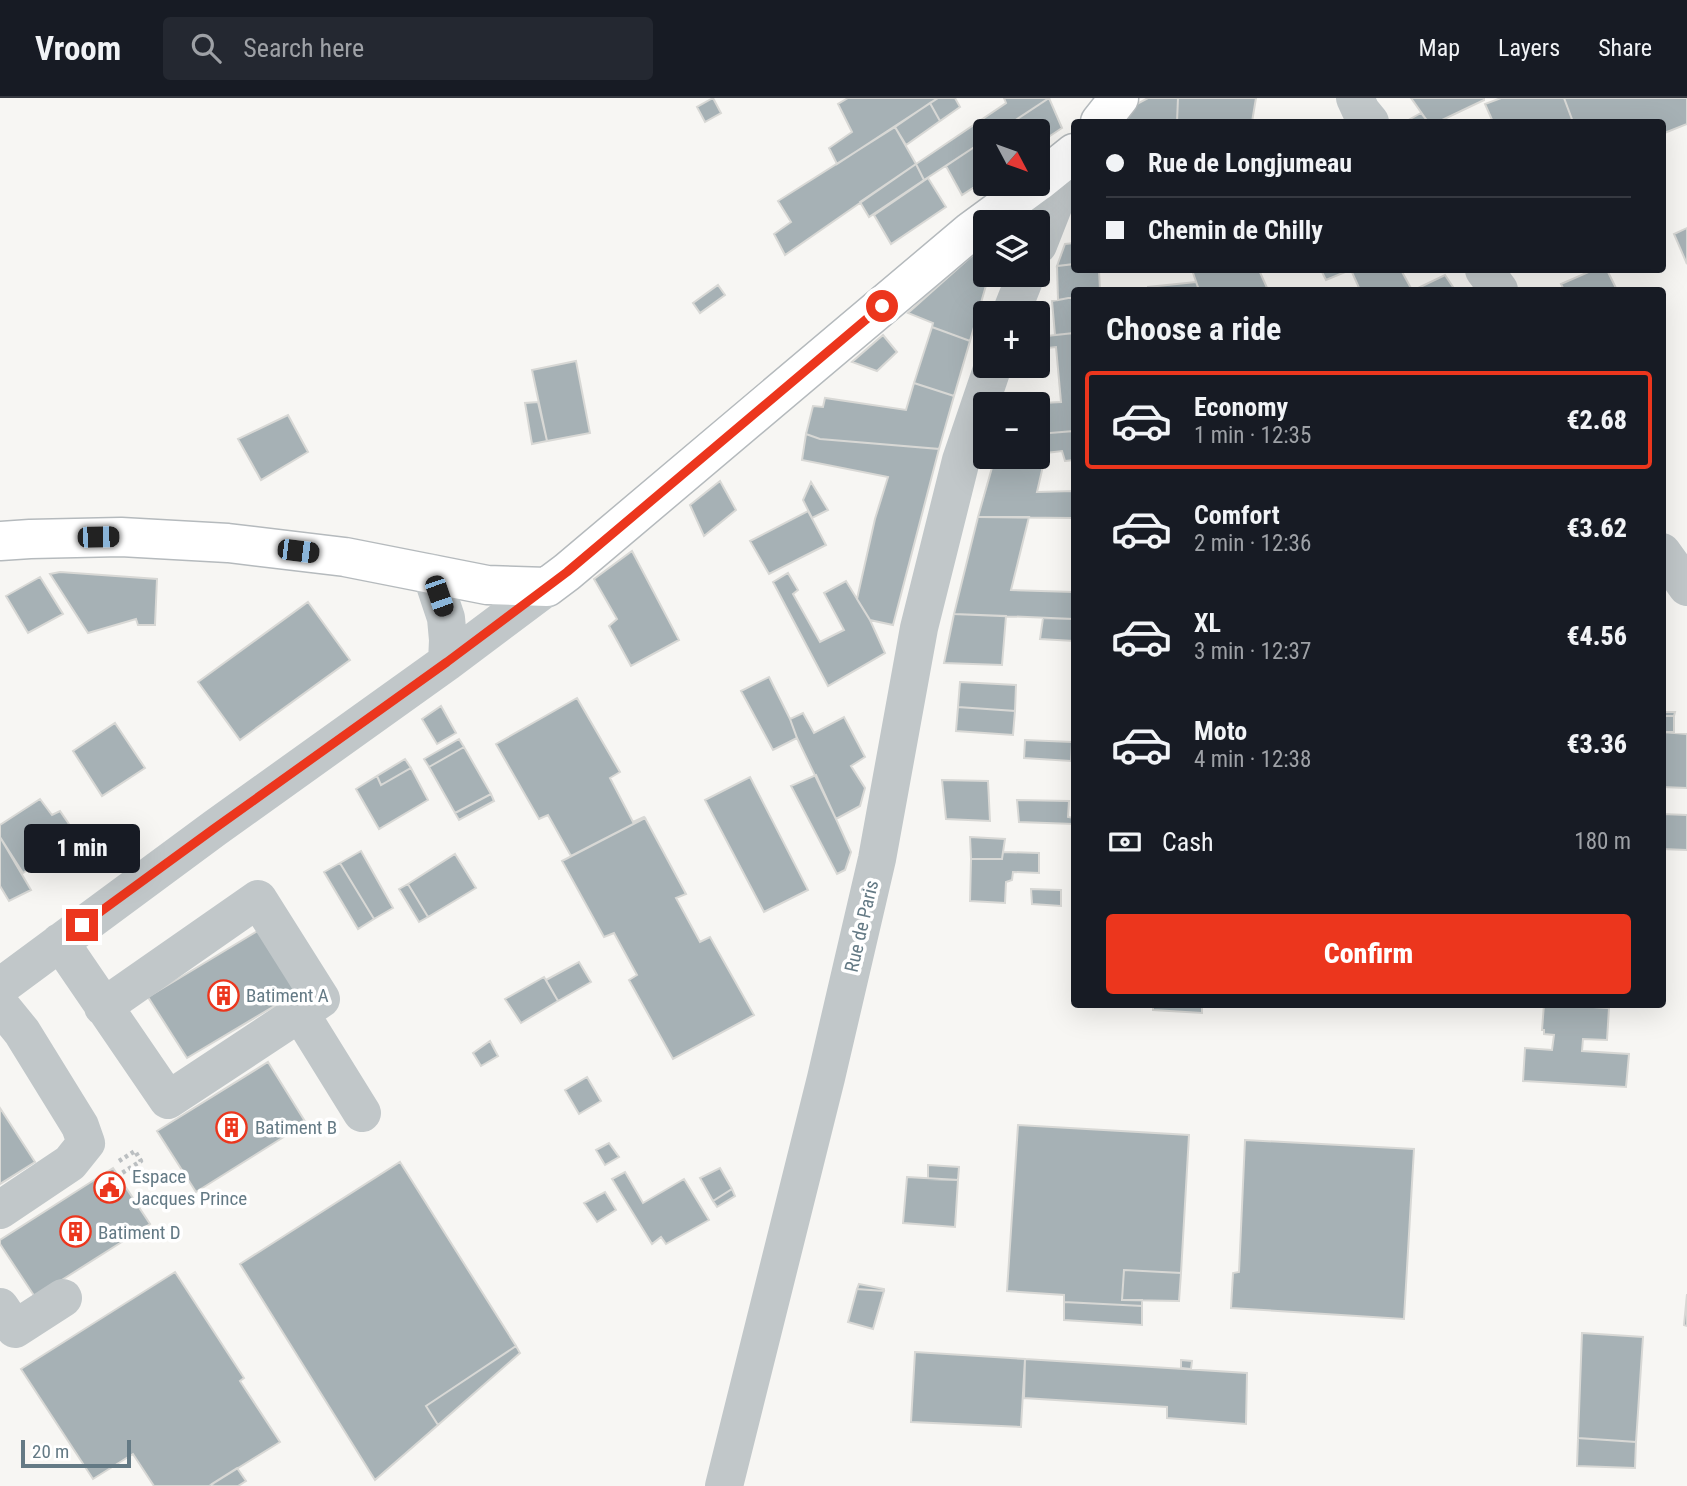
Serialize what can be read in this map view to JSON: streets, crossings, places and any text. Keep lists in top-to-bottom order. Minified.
{"streets":{"street":["Rue de Paris"]},"places":{"building":["Batiment A","Batiment B","Batiment D"],"public building":["Espace Jacques Prince"]},"scale_bar":"20 m","north":"bottom right","page":{"header":"Vroom","search":"Search here","nav":["Map","Layers","Share"],"map_buttons":["+","−"],"banner":["Rue de Longjumeau","Chemin de Chilly"],"heading":"Choose a ride","list":[{"name":"Economy","note":"1 min · 12:35","value":"€2.68"},{"name":"Comfort","note":"2 min · 12:36","value":"€3.62"},{"name":"XL","note":"3 min · 12:37","value":"€4.56"},{"name":"Moto","note":"4 min · 12:38","value":"€3.36"}],"pay":["Cash","180 m"],"bubble":"1 min","buttons":"Confirm","scale":"20 m"}}
